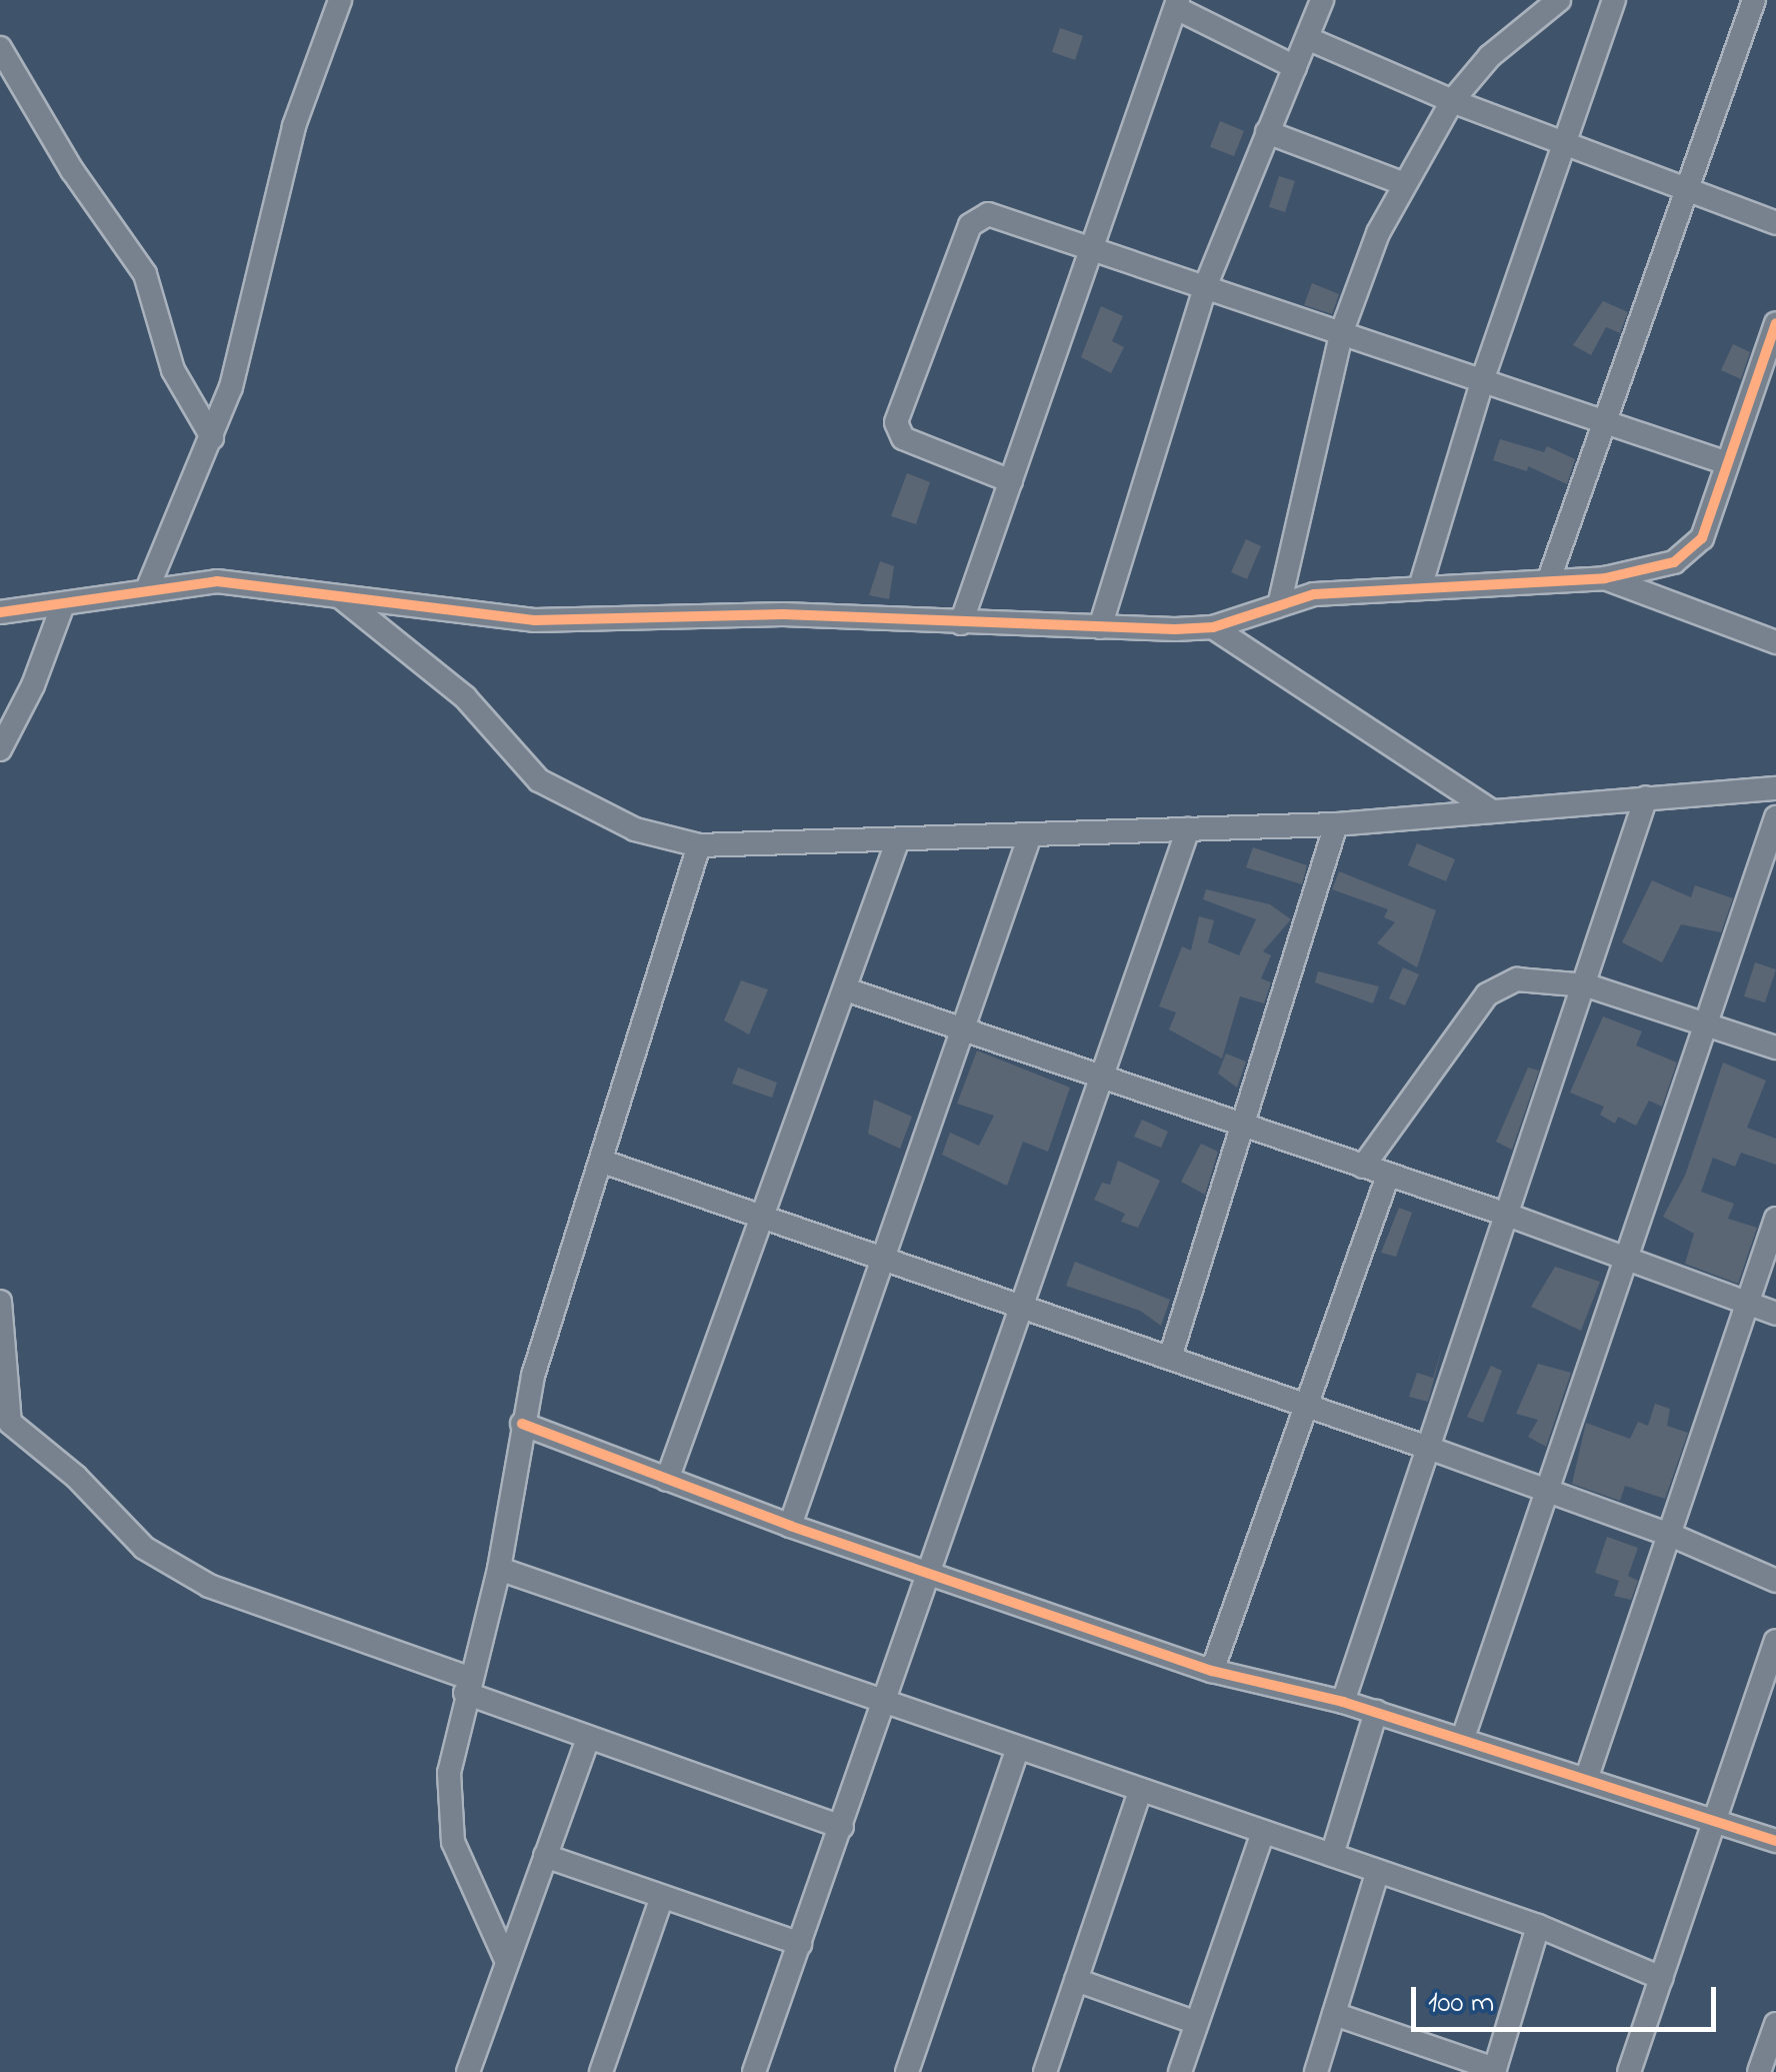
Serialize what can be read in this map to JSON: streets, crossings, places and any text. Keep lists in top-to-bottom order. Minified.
{"scale_bar":"100 m"}
